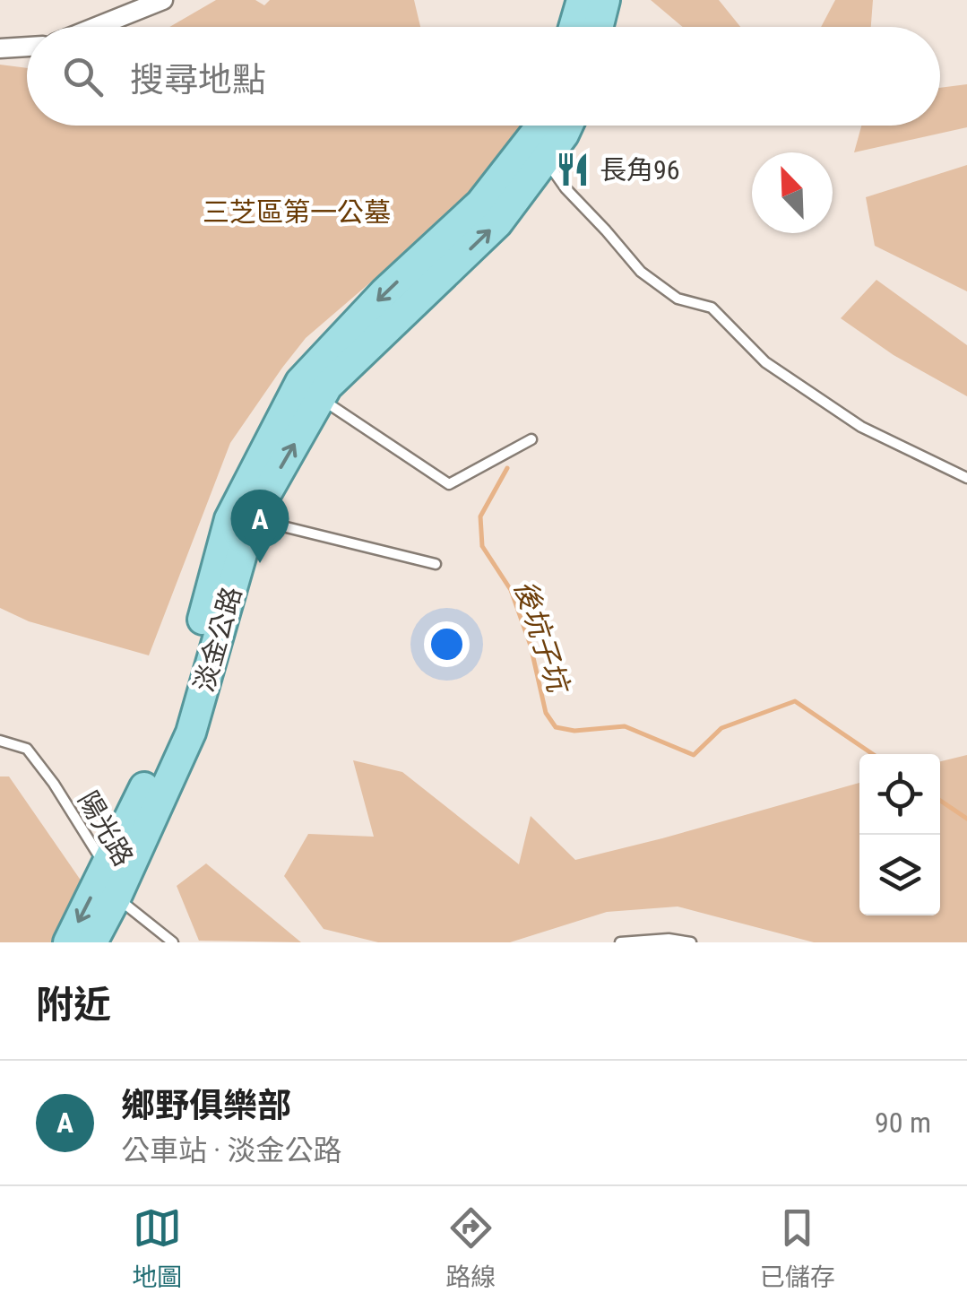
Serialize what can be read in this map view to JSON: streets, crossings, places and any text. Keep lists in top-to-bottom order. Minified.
{"streets":{"main road":["淡金公路"],"lane":["陽光路"]},"crossings":[["淡金公路","陽光路"]],"water":["後坑子坑"],"parks":["三芝區第一公墓"],"places":{"restaurant":["長角96"]},"north":"top left","page":{"search":"搜尋地點","pins":"A","heading":"附近","list":[{"mark":"A","name":"鄉野俱樂部","note":"公車站 · 淡金公路","value":"90 m"}],"nav":["地圖","路線","已儲存"]}}
